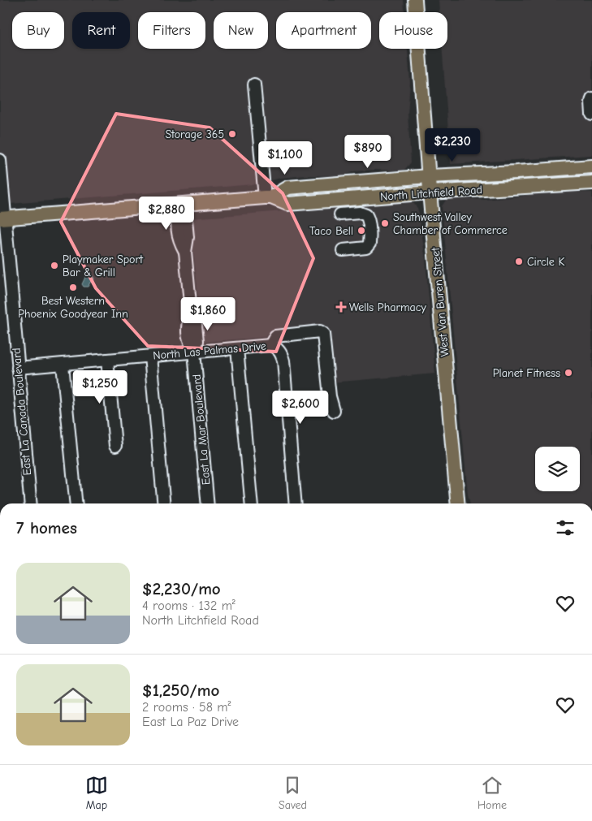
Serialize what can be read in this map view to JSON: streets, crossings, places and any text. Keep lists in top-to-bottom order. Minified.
{"streets":{"main road":["North Litchfield Road","West Van Buren Street"],"street":["North Las Palmas Drive","East La Canada Boulevard","East La Mar Boulevard"]},"crossings":[["North Litchfield Road","West Van Buren Street"],["North Litchfield Road","East La Canada Boulevard"],["North Litchfield Road","East La Mar Boulevard"],["North Las Palmas Drive","East La Canada Boulevard"],["North Las Palmas Drive","East La Mar Boulevard"]],"places":{"other":["Storage 365","Southwest Valley Chamber of Commerce","Taco Bell","Circle K","Playmaker Sport Bar & Grill","Best Western Phoenix Goodyear Inn","Planet Fitness"],"health":["Wells Pharmacy"]},"page":{"chip":["Buy","Rent","Filters","New","Apartment","House"],"price":["$2,230","$890","$1,100","$2,880","$1,860","$1,250","$2,600"],"heading":"7 homes","list":[{"name":"$2,230/mo","note":"4 rooms · 132 m² · North Litchfield Road"},{"name":"$1,250/mo","note":"2 rooms · 58 m² · East La Paz Drive"}],"tabs":["Map","Saved","Home"]}}
